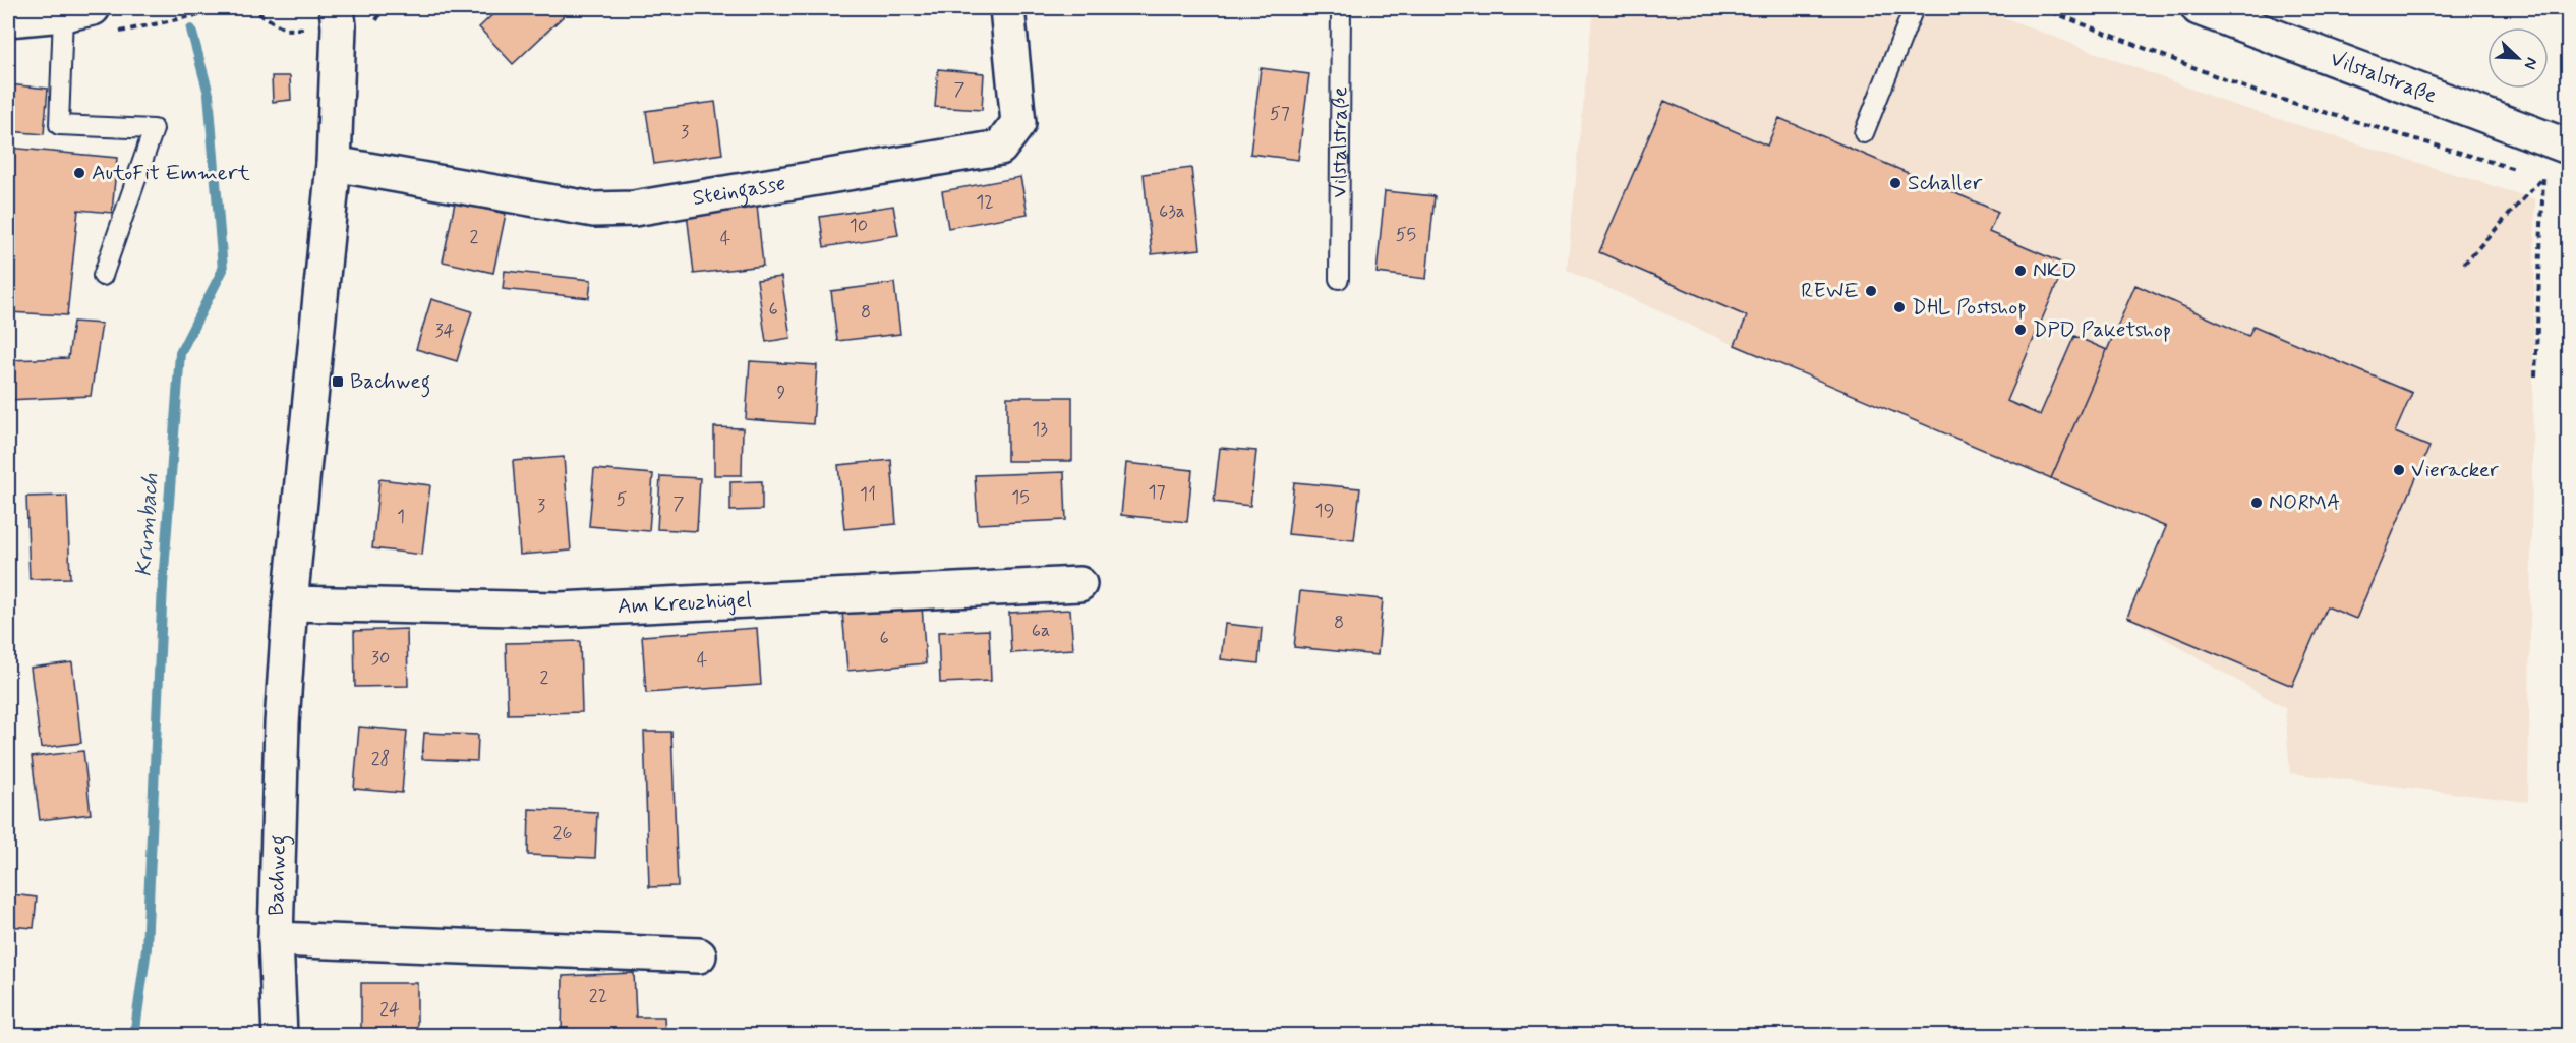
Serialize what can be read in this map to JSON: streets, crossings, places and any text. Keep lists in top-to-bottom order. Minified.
{"streets":{"street":["Vilstalstraße","Steingasse","Am Kreuzhügel","Bachweg"]},"crossings":[["Steingasse","Bachweg"],["Am Kreuzhügel","Bachweg"]],"water":["Krumbach"],"places":{"other":["AutoFit Emmert","Schaller","NKD","REWE","DHL Postshop","DPD Paketshop","Vieracker","NORMA"],"transit":["Bachweg"]},"house_numbers":["7","57","3","12","63a","10","55","2","4","6","8","34","9","13","17","11","15","5","7","3","19","1","8","6a","6","30","4","2","28","26","22","24"],"north":"bottom right"}
